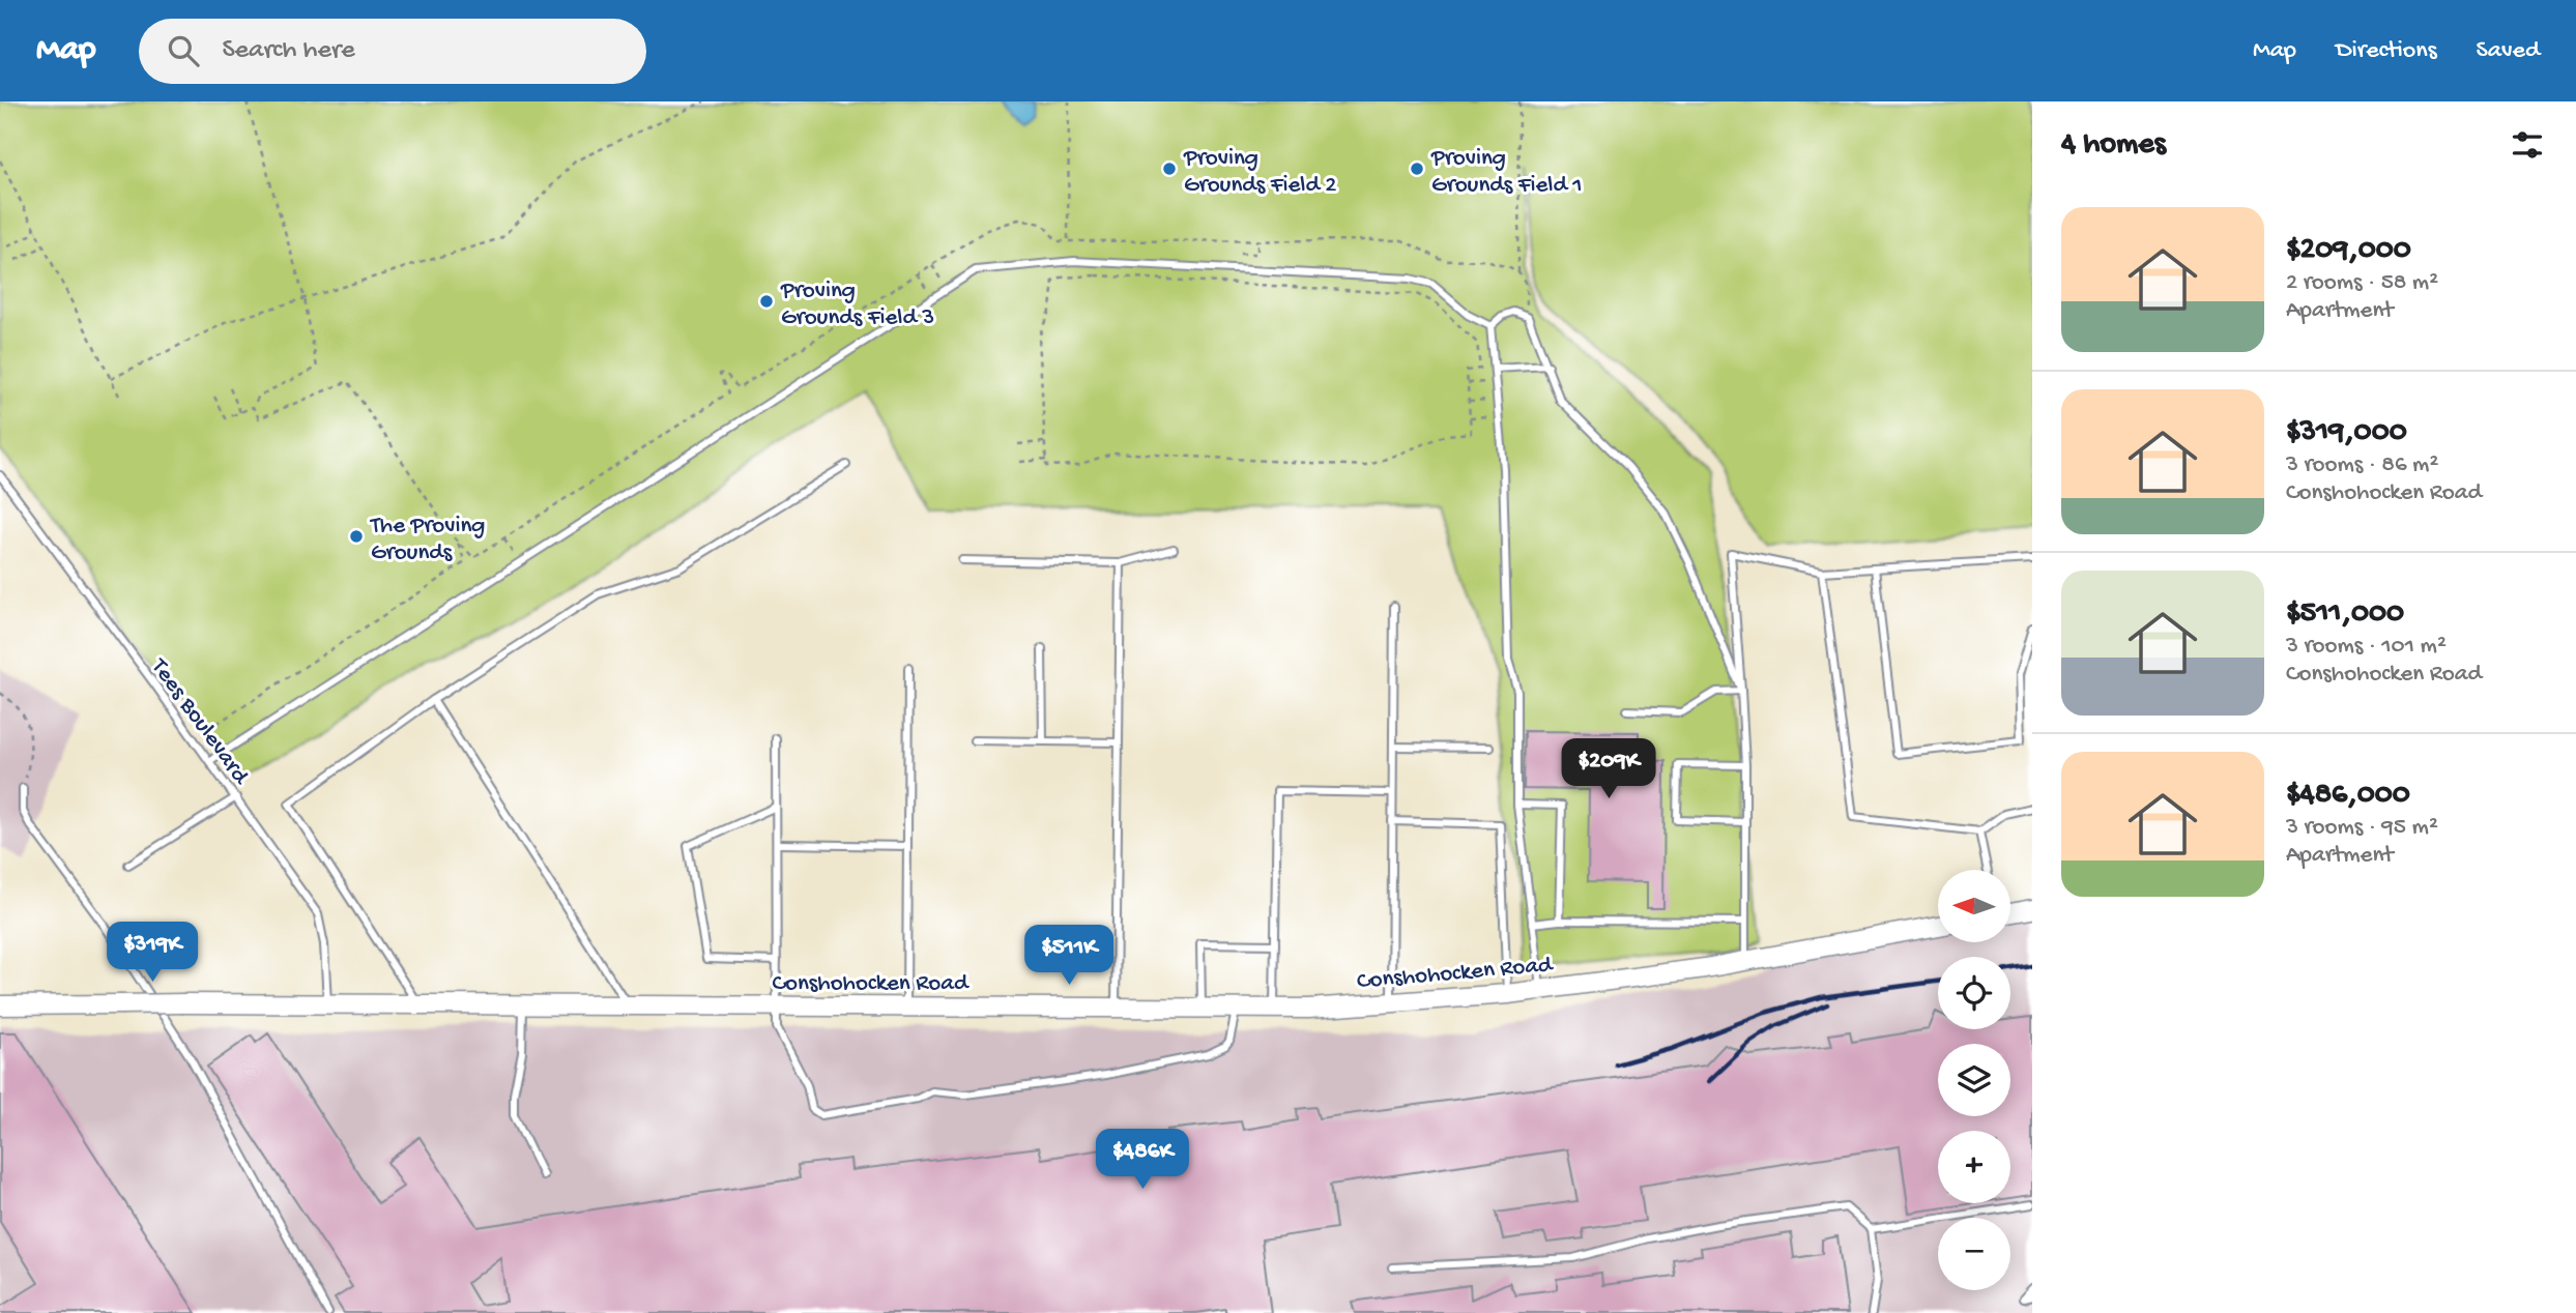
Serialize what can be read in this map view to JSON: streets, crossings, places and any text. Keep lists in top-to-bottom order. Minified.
{"streets":{"main road":["Conshohocken Road"],"lane":["Tees Boulevard"]},"crossings":[["Tees Boulevard","Conshohocken Road"]],"places":["Proving Grounds Field 2","Proving Grounds Field 1","Proving Grounds Field 3","The Proving Grounds"],"north":"left","page":{"header":"Map","search":"Search here","nav":["Map","Directions","Saved"],"heading":"4 homes","list":[{"name":"$209,000","note":"2 rooms · 58 m² · Apartment"},{"name":"$319,000","note":"3 rooms · 86 m² · Conshohocken Road"},{"name":"$511,000","note":"3 rooms · 101 m² · Conshohocken Road"},{"name":"$486,000","note":"3 rooms · 95 m² · Apartment"}],"price":["$209K","$319K","$511K","$486K"],"map_buttons":["+","−"]}}
